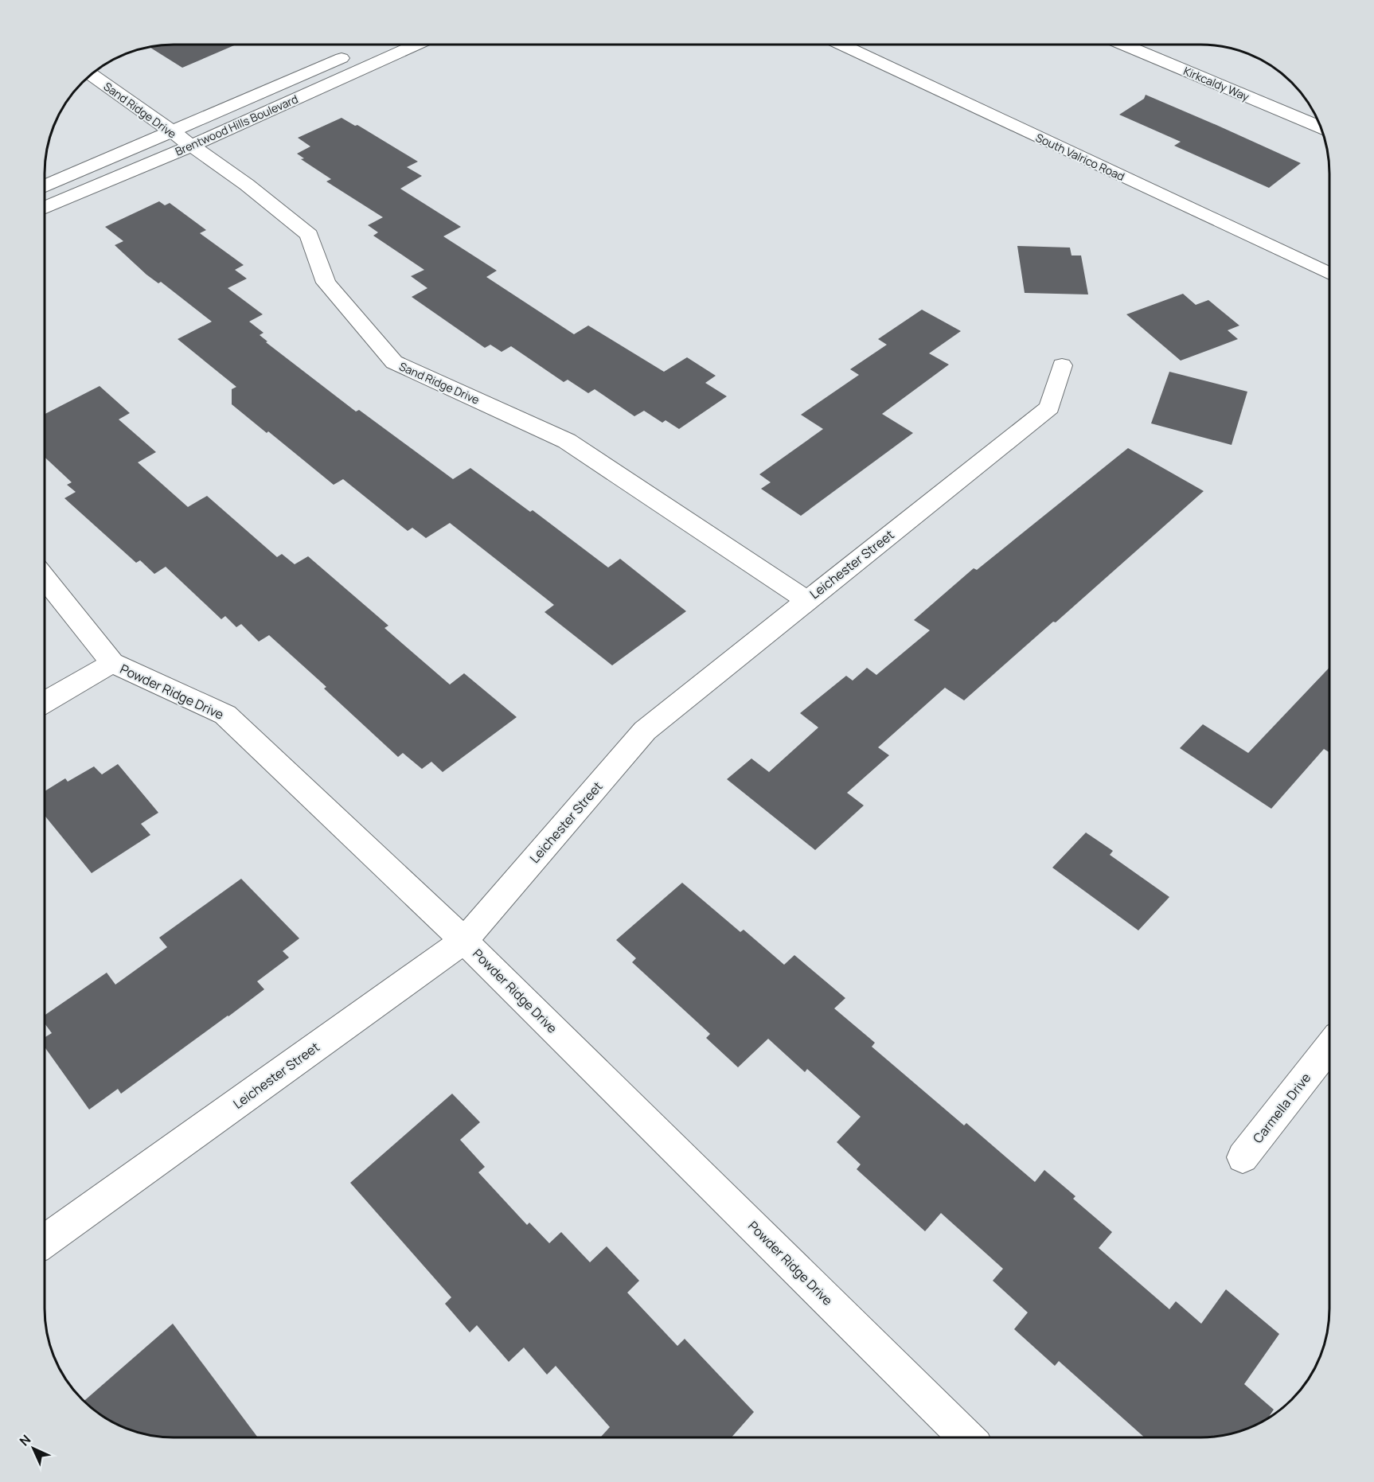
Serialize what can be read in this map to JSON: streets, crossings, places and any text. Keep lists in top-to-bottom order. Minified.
{"streets":{"street":["Kirkcaldy Way","Sand Ridge Drive","Brentwood Hills Boulevard","South Valrico Road","Leichester Street","Powder Ridge Drive","Carmella Drive"]},"crossings":[["Sand Ridge Drive","Brentwood Hills Boulevard"],["Sand Ridge Drive","Leichester Street"],["Leichester Street","Powder Ridge Drive"]],"north":"top left"}
